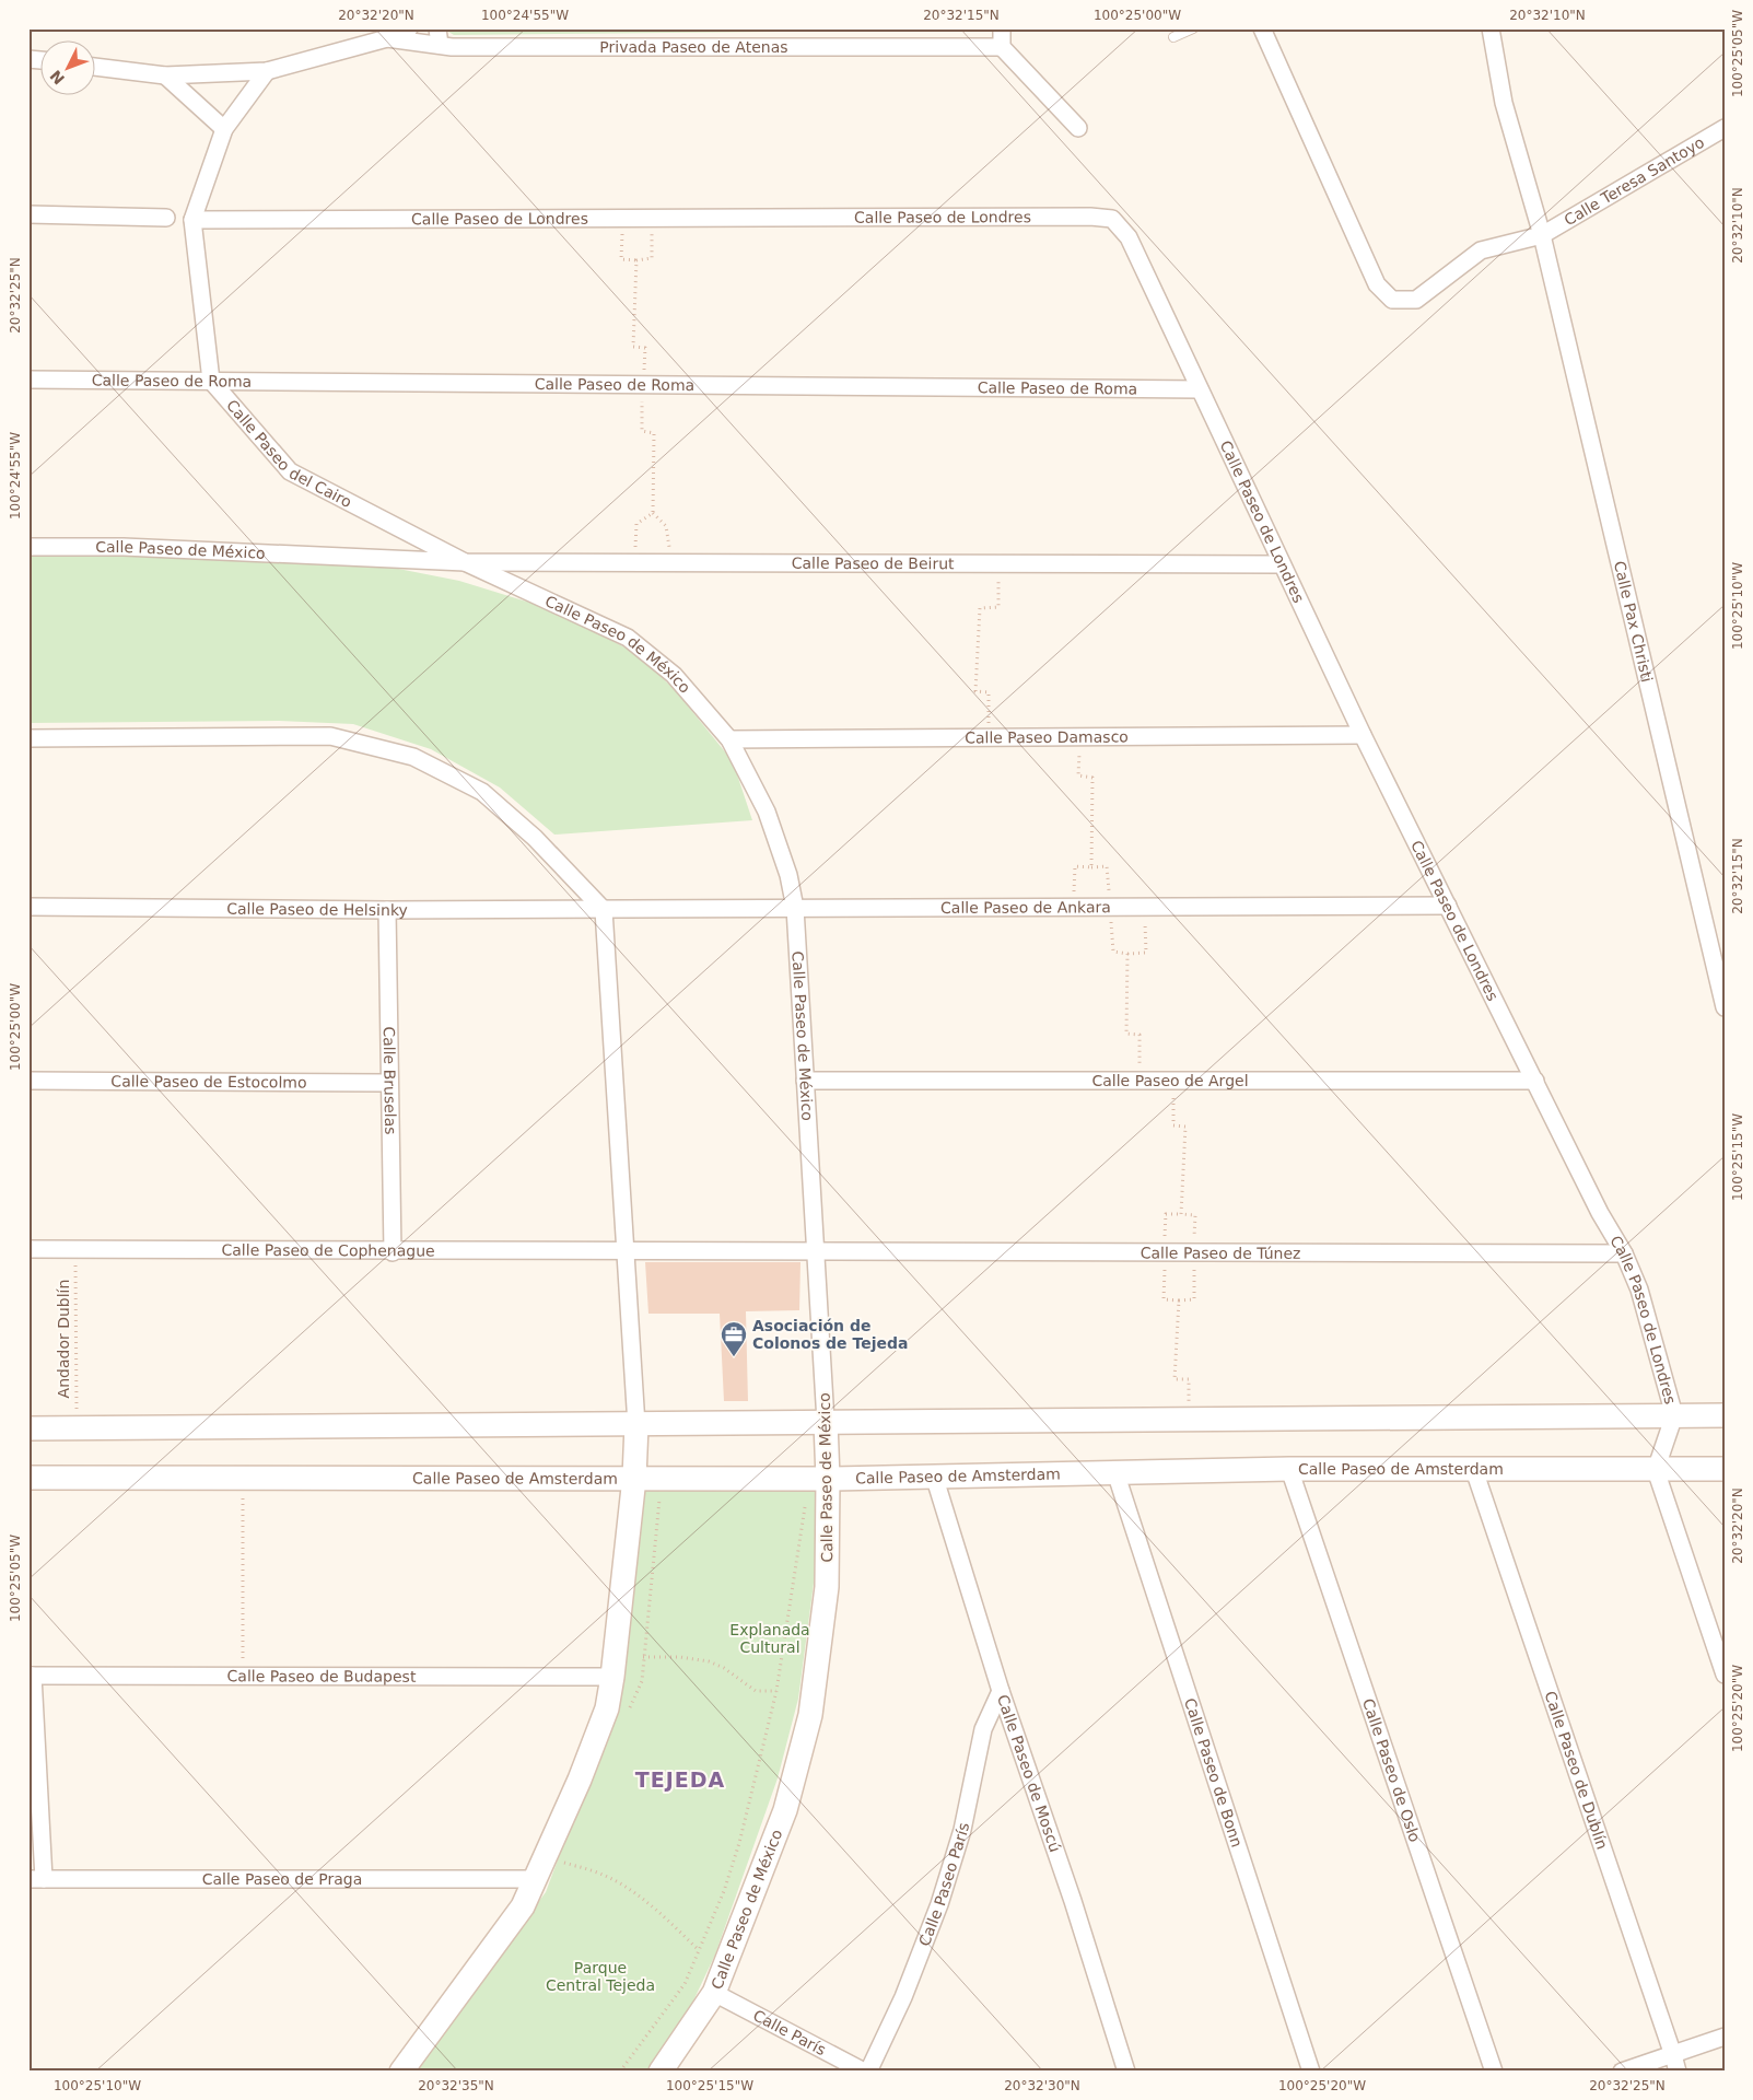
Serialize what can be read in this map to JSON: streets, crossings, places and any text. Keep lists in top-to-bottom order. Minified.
{"streets":{"main road":["Calle Paseo de México","Calle Paseo de Amsterdam"],"street":["Privada Paseo de Atenas","Calle Teresa Santoyo","Calle Paseo de Londres","Calle Paseo de Roma","Calle Paseo del Cairo","Calle Paseo de Beirut","Calle Pax Christi","Calle Paseo Damasco","Calle Paseo de Ankara","Calle Paseo de Helsinky","Calle Paseo de Argel","Calle Paseo de Estocolmo","Calle Bruselas","Calle Paseo de Cophenague","Calle Paseo de Túnez","Calle Paseo de Budapest","Calle Paseo de Oslo","Calle Paseo de Dublín","Calle Paseo de Bonn","Calle Paseo de Moscú","Calle Paseo de Praga","Calle Paseo París","Calle París"],"path":["Andador Dublín"]},"crossings":[["Calle Teresa Santoyo","Calle Pax Christi"],["Calle Paseo de Londres","Calle Paseo de Roma"],["Calle Paseo de Londres","Calle Paseo de Beirut"],["Calle Paseo de Londres","Calle Paseo Damasco"],["Calle Paseo de Londres","Calle Paseo de Ankara"],["Calle Paseo de Londres","Calle Paseo de Argel"],["Calle Paseo de Londres","Calle Paseo de Túnez"],["Calle Paseo de Londres","Calle Paseo de Amsterdam"],["Calle Paseo de Roma","Calle Paseo del Cairo"],["Calle Paseo del Cairo","Calle Paseo de México"],["Calle Paseo del Cairo","Calle Paseo de Beirut"],["Calle Paseo de México","Calle Paseo de Beirut"],["Calle Paseo de México","Calle Paseo Damasco"],["Calle Paseo de México","Calle Paseo de Ankara"],["Calle Paseo de México","Calle Paseo de Argel"],["Calle Paseo de México","Calle Paseo de Cophenague"],["Calle Paseo de México","Calle Paseo de Túnez"],["Calle Paseo de México","Calle Paseo de Amsterdam"],["Calle Paseo de México","Calle París"],["Calle Paseo de Ankara","Calle Paseo de Helsinky"],["Calle Paseo de Helsinky","Calle Bruselas"],["Calle Paseo de Estocolmo","Calle Bruselas"],["Calle Bruselas","Calle Paseo de Cophenague"],["Calle Paseo de Cophenague","Calle Paseo de Túnez"],["Calle Paseo de Cophenague","Andador Dublín"],["Calle Paseo de Amsterdam","Calle Paseo de Oslo"],["Calle Paseo de Amsterdam","Calle Paseo de Dublín"],["Calle Paseo de Amsterdam","Calle Paseo de Bonn"],["Calle Paseo de Amsterdam","Calle Paseo de Moscú"],["Calle Paseo de Moscú","Calle Paseo París"],["Calle Paseo París","Calle París"]],"districts":["TEJEDA"],"parks":["Explanada Cultural","Parque Central Tejeda"],"places":{"office":["Asociación de Colonos de Tejeda"]},"north":"bottom left","coordinates":["20°32'20\"N","100°24'55\"W","20°32'15\"N","100°25'00\"W","20°32'10\"N","100°25'05\"W","20°32'25\"N","100°25'10\"W","100°25'15\"W","100°25'20\"W","20°32'35\"N","20°32'30\"N"]}
